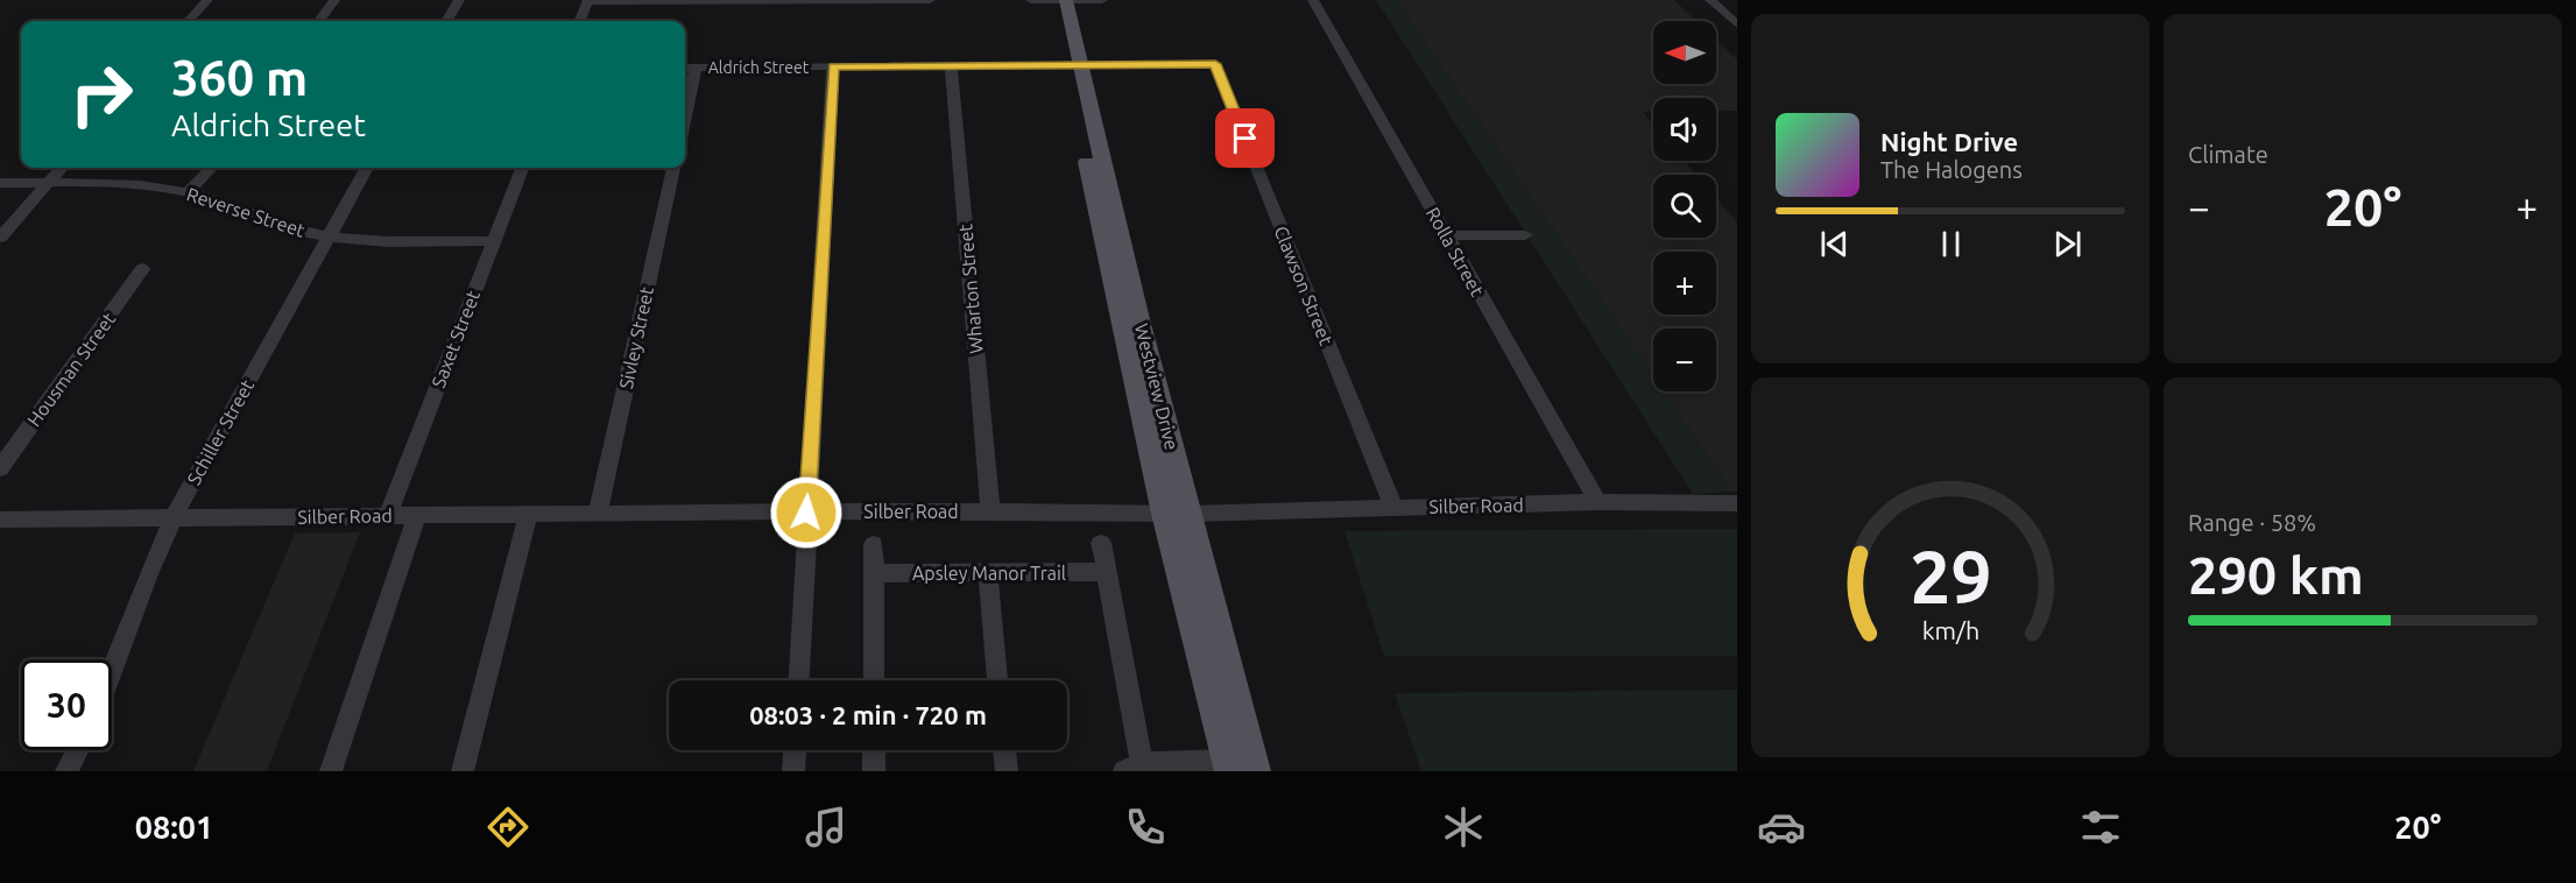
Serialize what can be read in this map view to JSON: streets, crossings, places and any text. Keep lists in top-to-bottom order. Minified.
{"streets":{"main road":["Westview Drive"],"street":["Aldrich Street","Reverse Street","Rolla Street","Clawson Street","Wharton Street","Sivley Street","Saxet Street","Housman Street","Schiller Street","Silber Road","Apsley Manor Trail"]},"crossings":[["Aldrich Street","Clawson Street"],["Aldrich Street","Wharton Street"],["Aldrich Street","Westview Drive"],["Reverse Street","Saxet Street"],["Reverse Street","Schiller Street"],["Rolla Street","Silber Road"],["Clawson Street","Silber Road"],["Wharton Street","Silber Road"],["Sivley Street","Silber Road"],["Saxet Street","Silber Road"],["Westview Drive","Silber Road"],["Schiller Street","Silber Road"]],"north":"left","page":{"tile":["Climate",["Range · 58%","290 km"]],"map_buttons":["+","−"],"turn":["360 m","Aldrich Street"],"song":["Night Drive","The Halogens"],"heat":["−","20°","+"],"limit":"30","trip":"08:03 · 2 min · 720 m","tabs":["08:01","20°"],"gauge":["29","km/h"]}}
